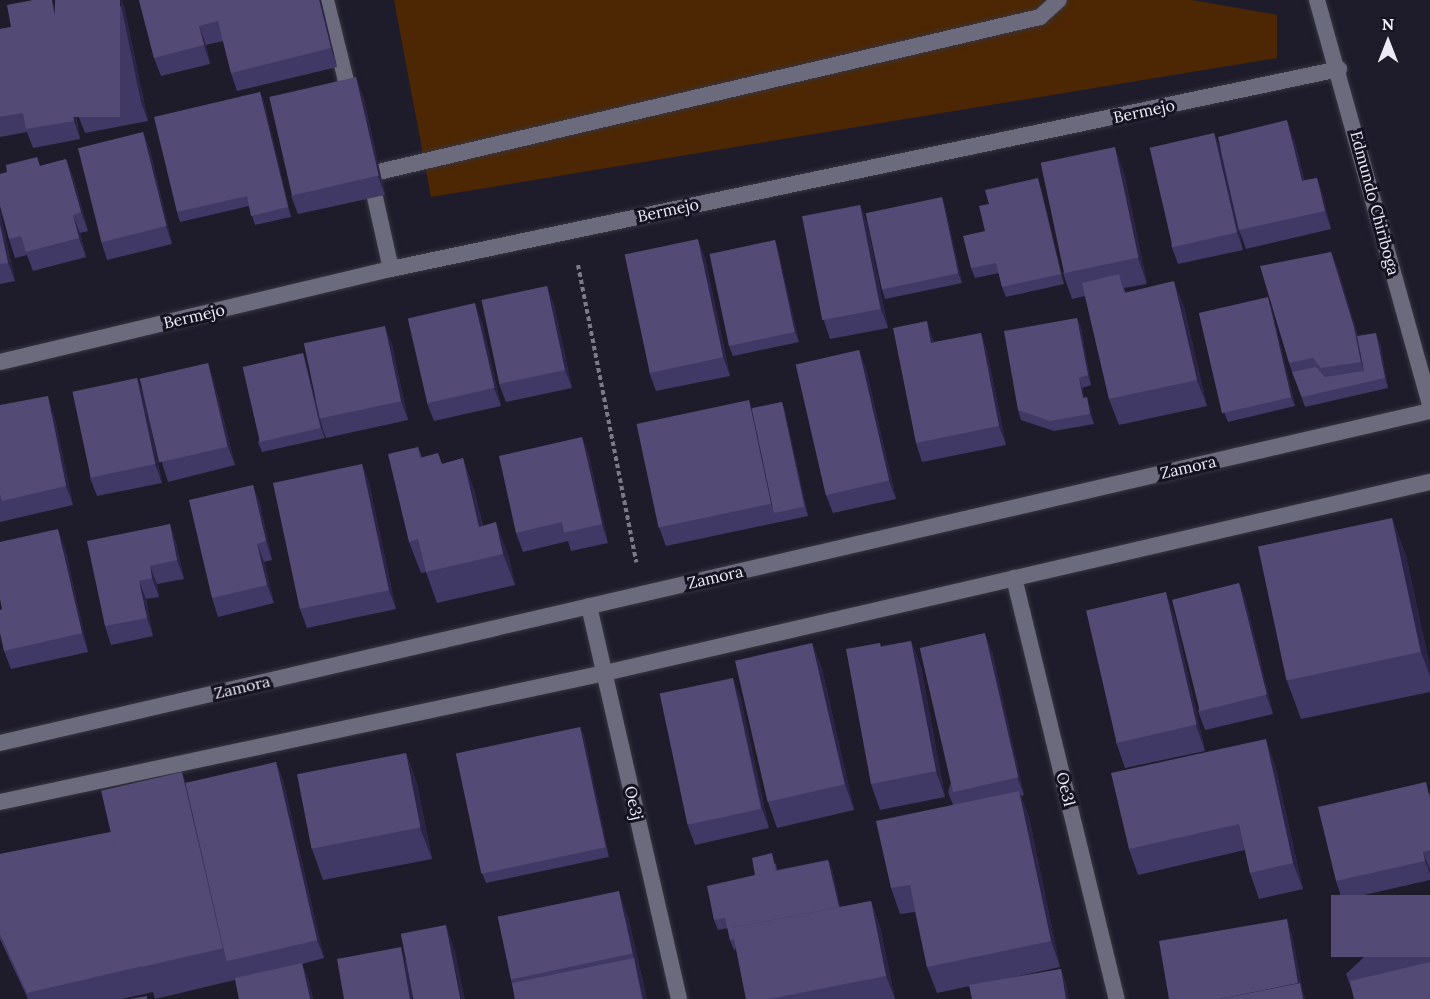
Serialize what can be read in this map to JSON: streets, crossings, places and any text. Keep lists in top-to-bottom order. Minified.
{"streets":{"street":["Bermejo","Edmundo Chiriboga","Zamora","Oe3l","Oe3j"]},"crossings":[["Bermejo","Edmundo Chiriboga"],["Zamora","Oe3j"]],"north":"top"}
